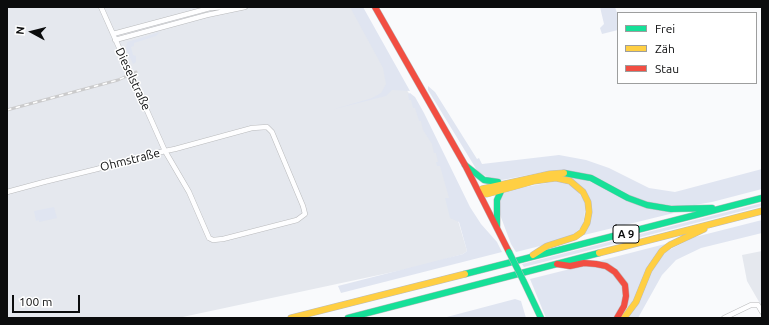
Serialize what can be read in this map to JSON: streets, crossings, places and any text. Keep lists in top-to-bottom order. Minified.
{"streets":{"main road":["A 9"],"street":["Dieselstraße","Ohmstraße"]},"crossings":[["Dieselstraße","Ohmstraße"]],"legend":["Frei","Zäh","Stau"],"scale_bar":"100 m","north":"left"}
